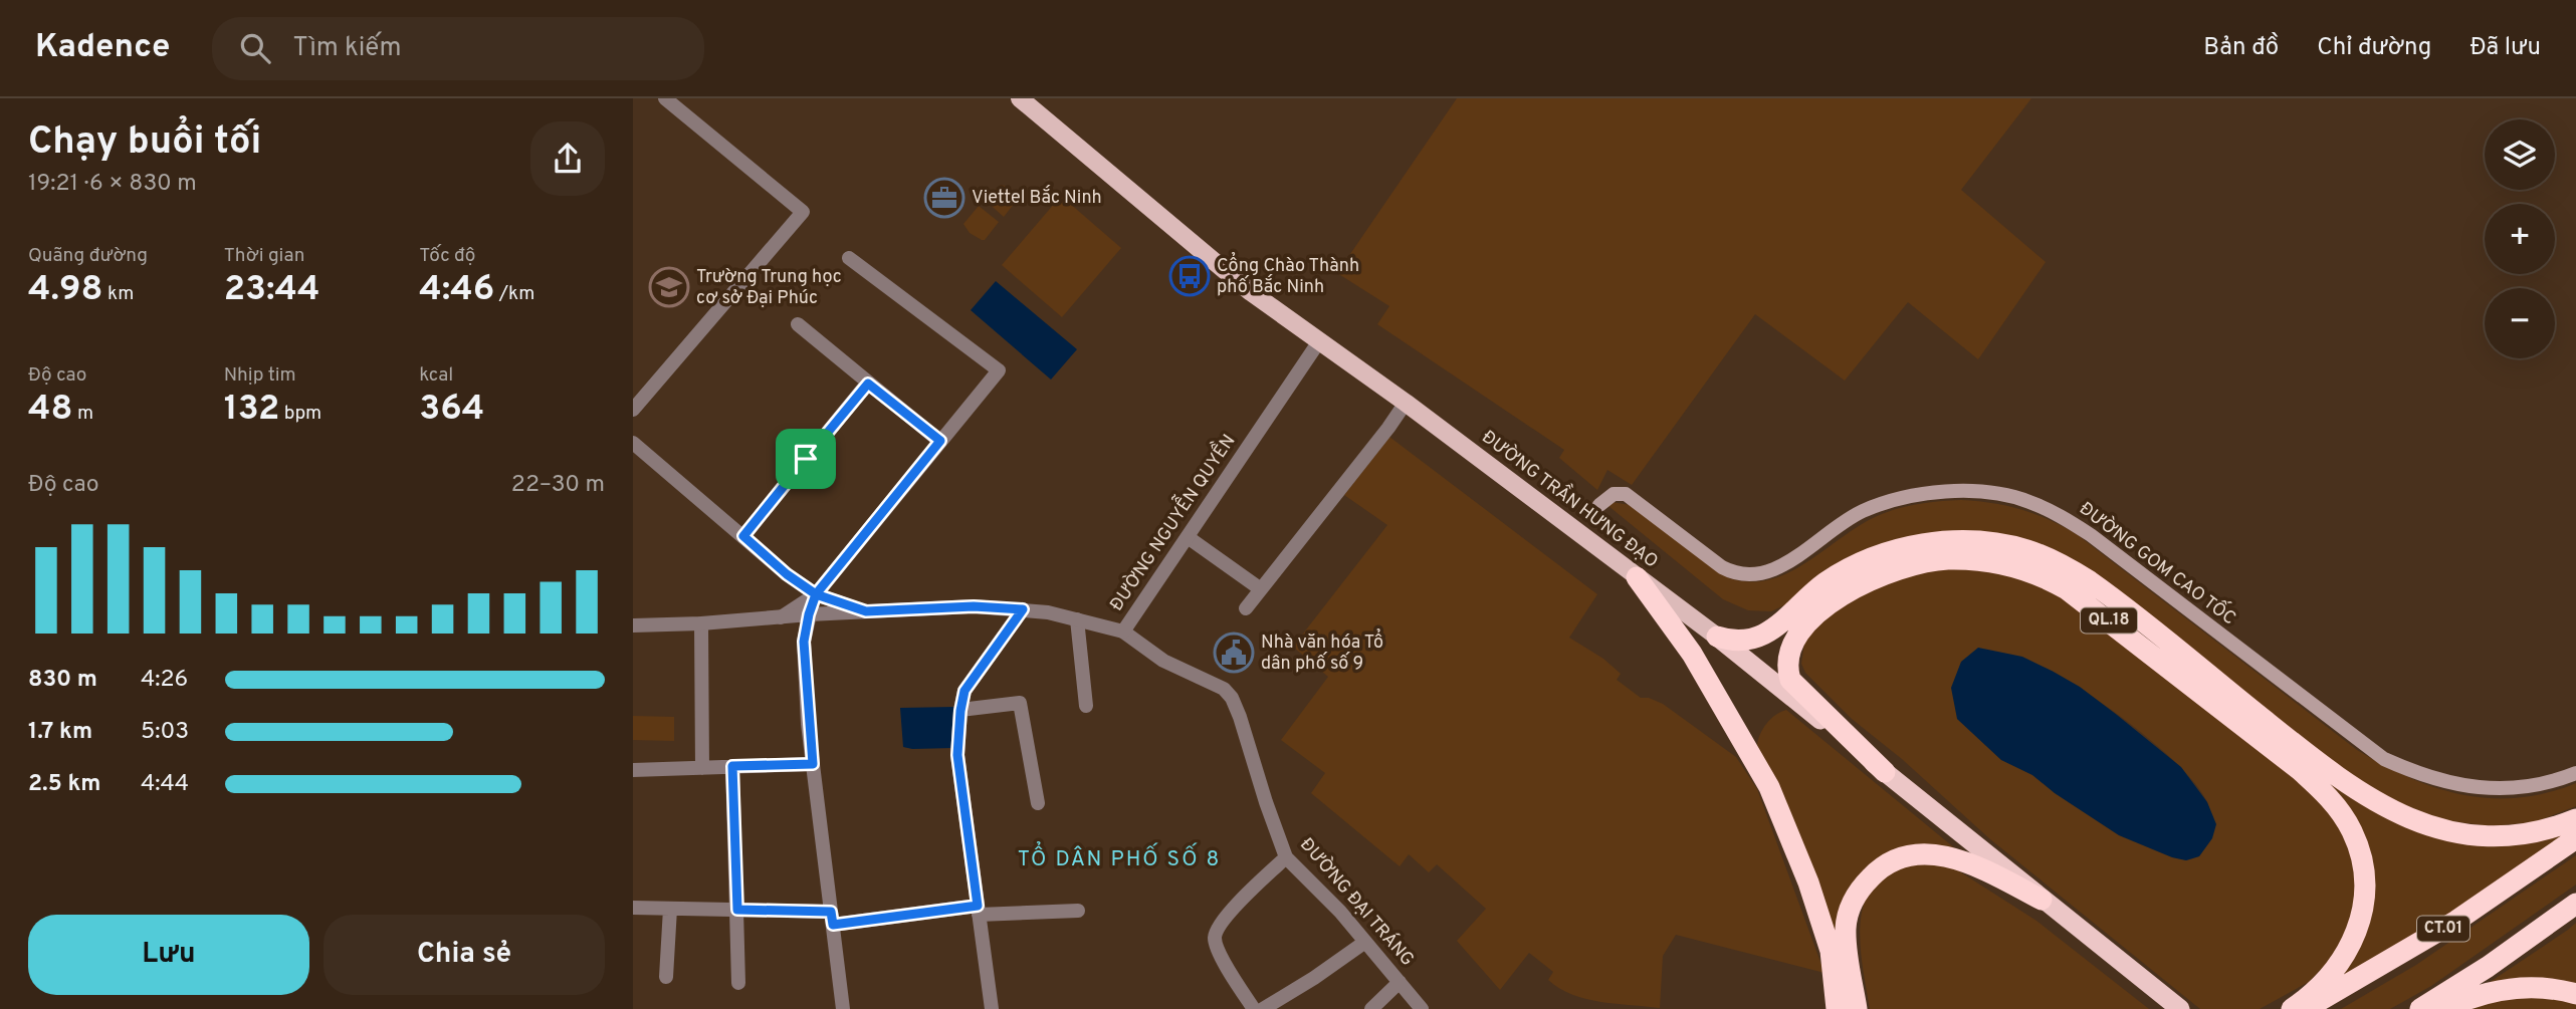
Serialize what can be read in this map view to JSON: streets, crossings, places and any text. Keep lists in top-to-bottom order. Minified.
{"streets":{"highway":["ĐƯỜNG TRẦN HƯNG ĐẠO","QL.18","CT.01"],"main road":["ĐƯỜNG GOM CAO TỐC"],"street":["ĐƯỜNG NGUYỄN QUYỀN","ĐƯỜNG ĐẠI TRÁNG"]},"crossings":[["ĐƯỜNG TRẦN HƯNG ĐẠO","ĐƯỜNG NGUYỄN QUYỀN"],["ĐƯỜNG TRẦN HƯNG ĐẠO","QL.18"],["ĐƯỜNG NGUYỄN QUYỀN","ĐƯỜNG ĐẠI TRÁNG"]],"districts":["TỔ DÂN PHỐ SỐ 8"],"places":{"office":["Viettel Bắc Ninh"],"bus stop":["Cổng Chào Thành phố Bắc Ninh"],"school or university":["Trường Trung học cơ sở Đại Phúc"],"public building":["Nhà văn hóa Tổ dân phố số 9"]},"page":{"header":"Kadence","search":"Tìm kiếm","nav":["Bản đồ","Chỉ đường","Đã lưu"],"heading":["Chạy buổi tối","19:21 · 6 × 830 m"],"map_buttons":["+","−"],"stats":[["Quãng đường","4.98 km"],["Thời gian","23:44"],["Tốc độ","4:46 /km"],["Độ cao","48 m"],["Nhịp tim","132 bpm"],["kcal","364"]],"chart":["Độ cao","22–30 m"],"list":[{"name":"830 m","note":"4:26"},{"name":"1.7 km","note":"5:03"},{"name":"2.5 km","note":"4:44"}],"buttons":["Lưu","Chia sẻ"]}}
